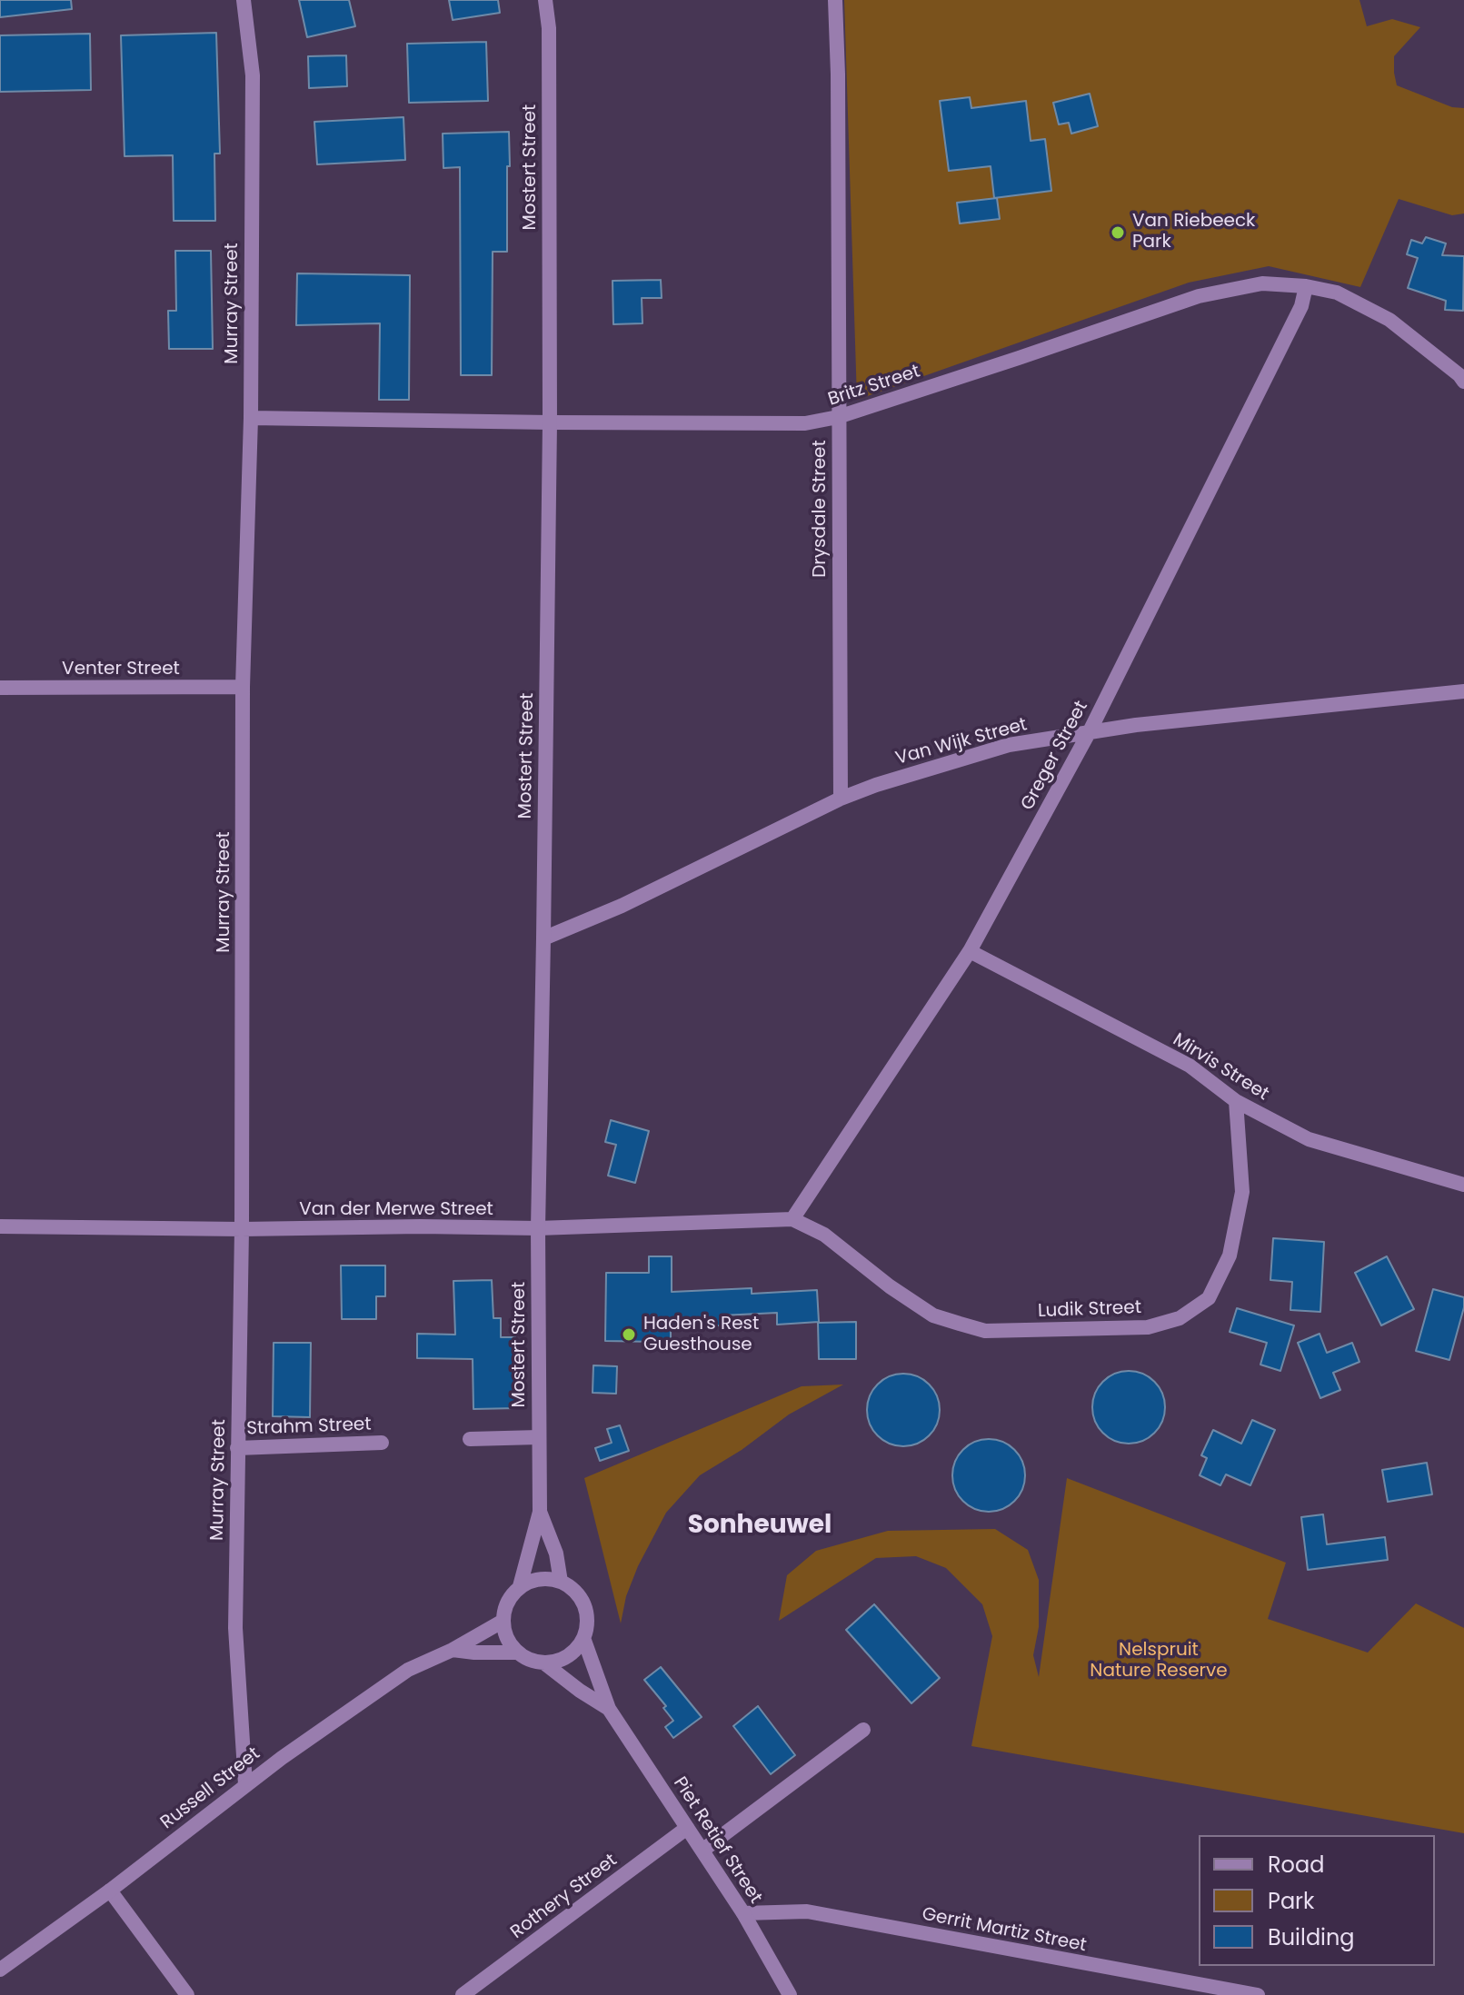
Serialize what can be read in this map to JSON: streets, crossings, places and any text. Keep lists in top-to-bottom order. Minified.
{"streets":{"street":["Mostert Street","Murray Street","Britz Street","Drysdale Street","Venter Street","Van Wijk Street","Greger Street","Mirvis Street","Van der Merwe Street","Ludik Street","Strahm Street","Russell Street","Piet Retief Street","Rothery Street","Gerrit Martiz Street"]},"crossings":[["Mostert Street","Britz Street"],["Mostert Street","Van Wijk Street"],["Mostert Street","Van der Merwe Street"],["Mostert Street","Russell Street"],["Mostert Street","Piet Retief Street"],["Murray Street","Britz Street"],["Murray Street","Venter Street"],["Murray Street","Van der Merwe Street"],["Murray Street","Strahm Street"],["Murray Street","Russell Street"],["Britz Street","Drysdale Street"],["Britz Street","Greger Street"],["Drysdale Street","Van Wijk Street"],["Van Wijk Street","Greger Street"],["Greger Street","Mirvis Street"],["Greger Street","Van der Merwe Street"],["Greger Street","Ludik Street"],["Mirvis Street","Ludik Street"],["Van der Merwe Street","Ludik Street"],["Russell Street","Piet Retief Street"],["Piet Retief Street","Rothery Street"],["Piet Retief Street","Gerrit Martiz Street"]],"districts":["Sonheuwel"],"parks":["Nelspruit Nature Reserve"],"places":["Van Riebeeck Park","Haden's Rest Guesthouse"],"legend":["Road","Park","Building"]}
